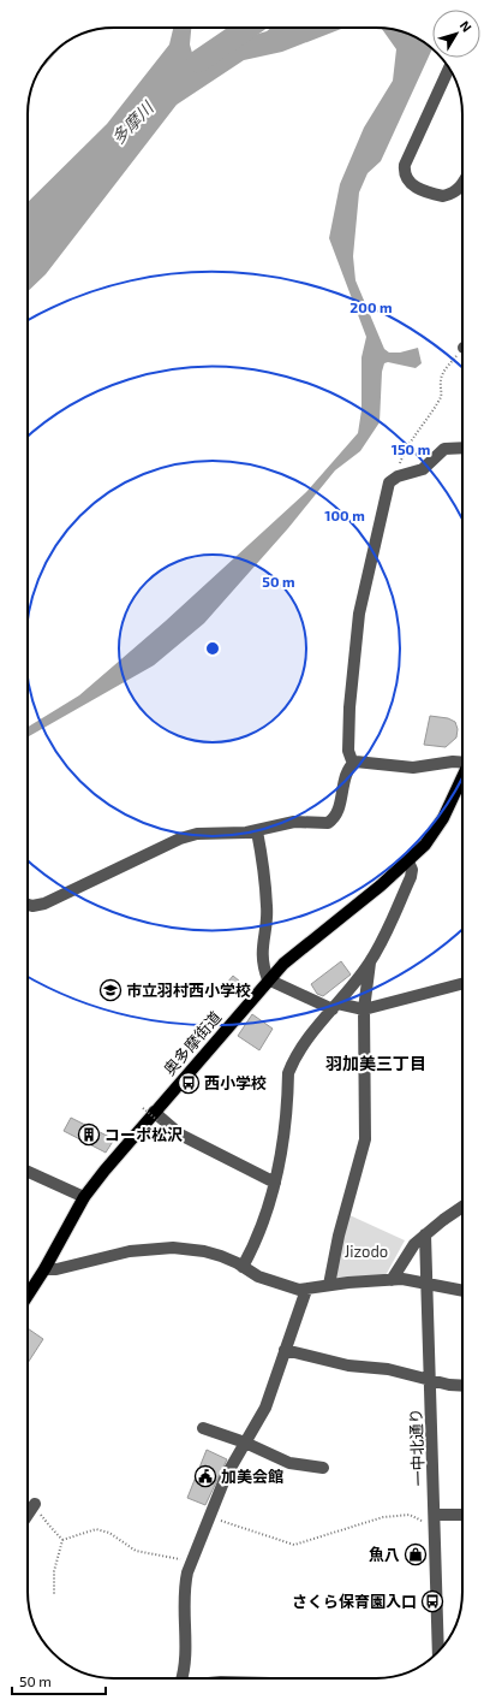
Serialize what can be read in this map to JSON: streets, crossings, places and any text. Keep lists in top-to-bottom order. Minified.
{"streets":{"main road":["奥多摩街道"],"street":["一中北通り"]},"districts":["羽加美三丁目"],"water":["多摩川"],"parks":["Jizodo"],"places":{"school or university":["市立羽村西小学校"],"bus stop":["西小学校","さくら保育園入口"],"building":["コーポ松沢"],"public building":["加美会館"],"shop":["魚八"]},"scale_bar":"50 m","north":"top right","rings":["200 m","150 m","100 m","50 m"]}
